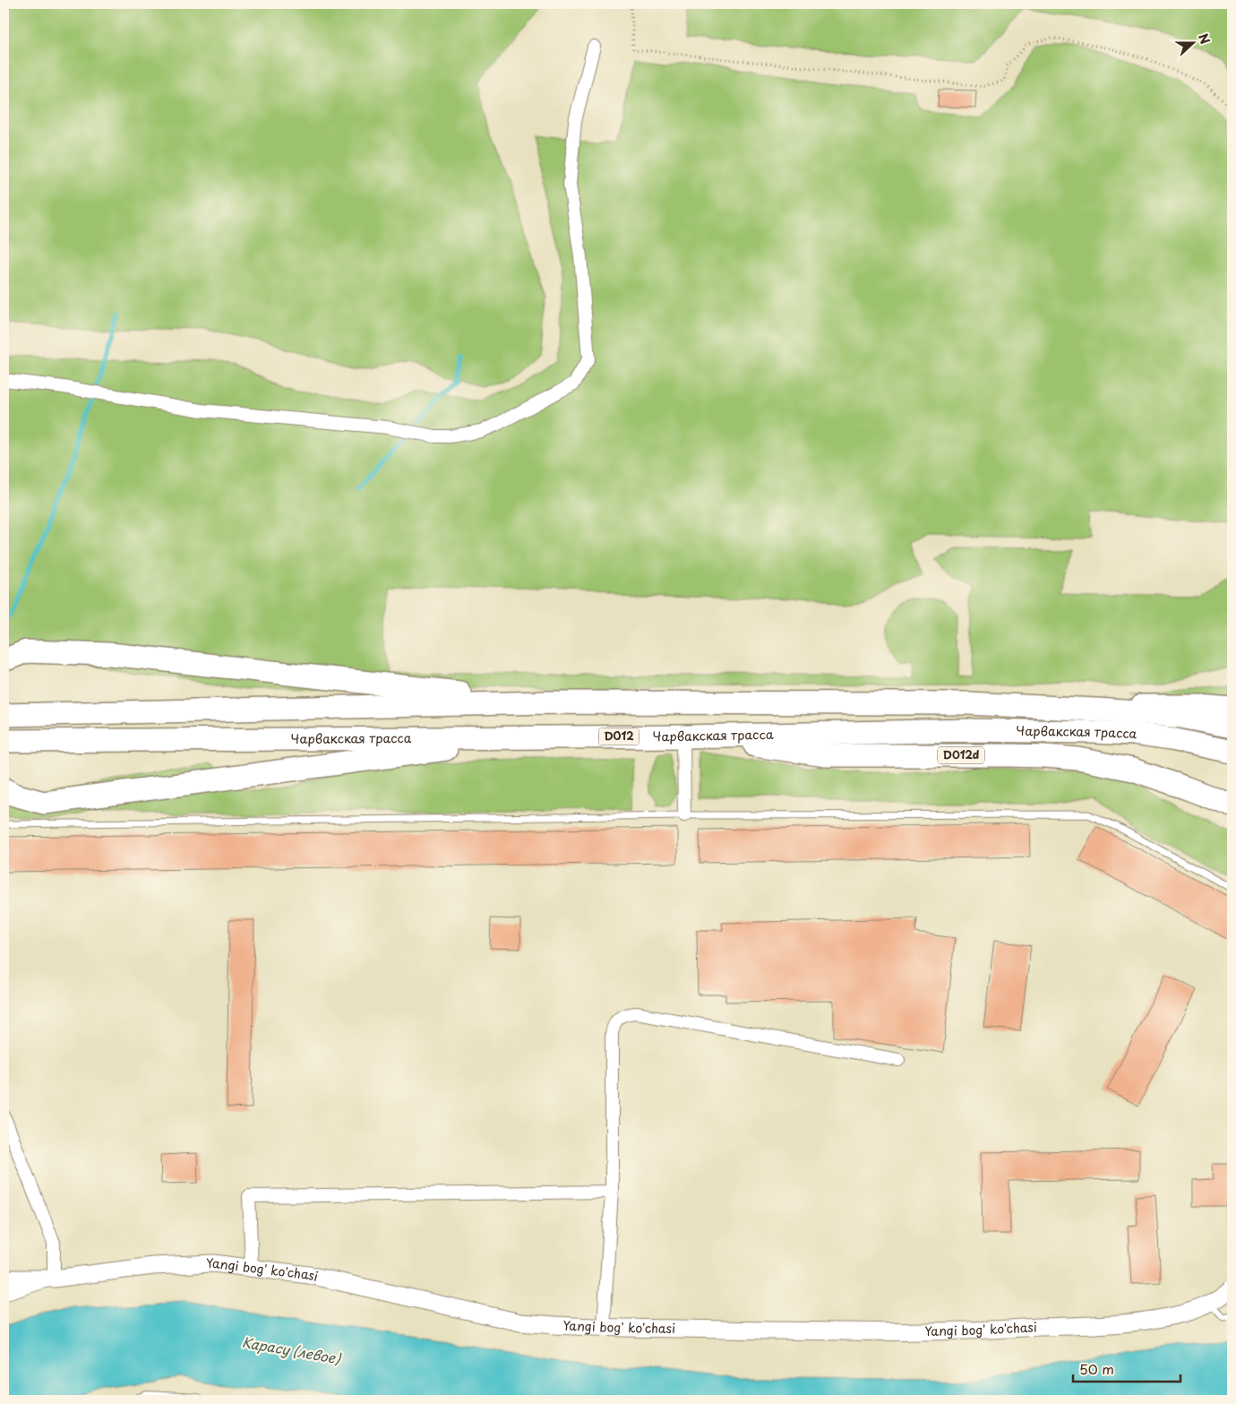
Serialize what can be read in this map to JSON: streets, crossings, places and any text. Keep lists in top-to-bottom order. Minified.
{"streets":{"highway":["Чарвакская трасса","D012","D012d"],"main road":["Yangi bog' ko'chasi"]},"crossings":[["Чарвакская трасса","D012d"]],"water":["Карасу (левое)"],"scale_bar":"50 m","north":"right"}
